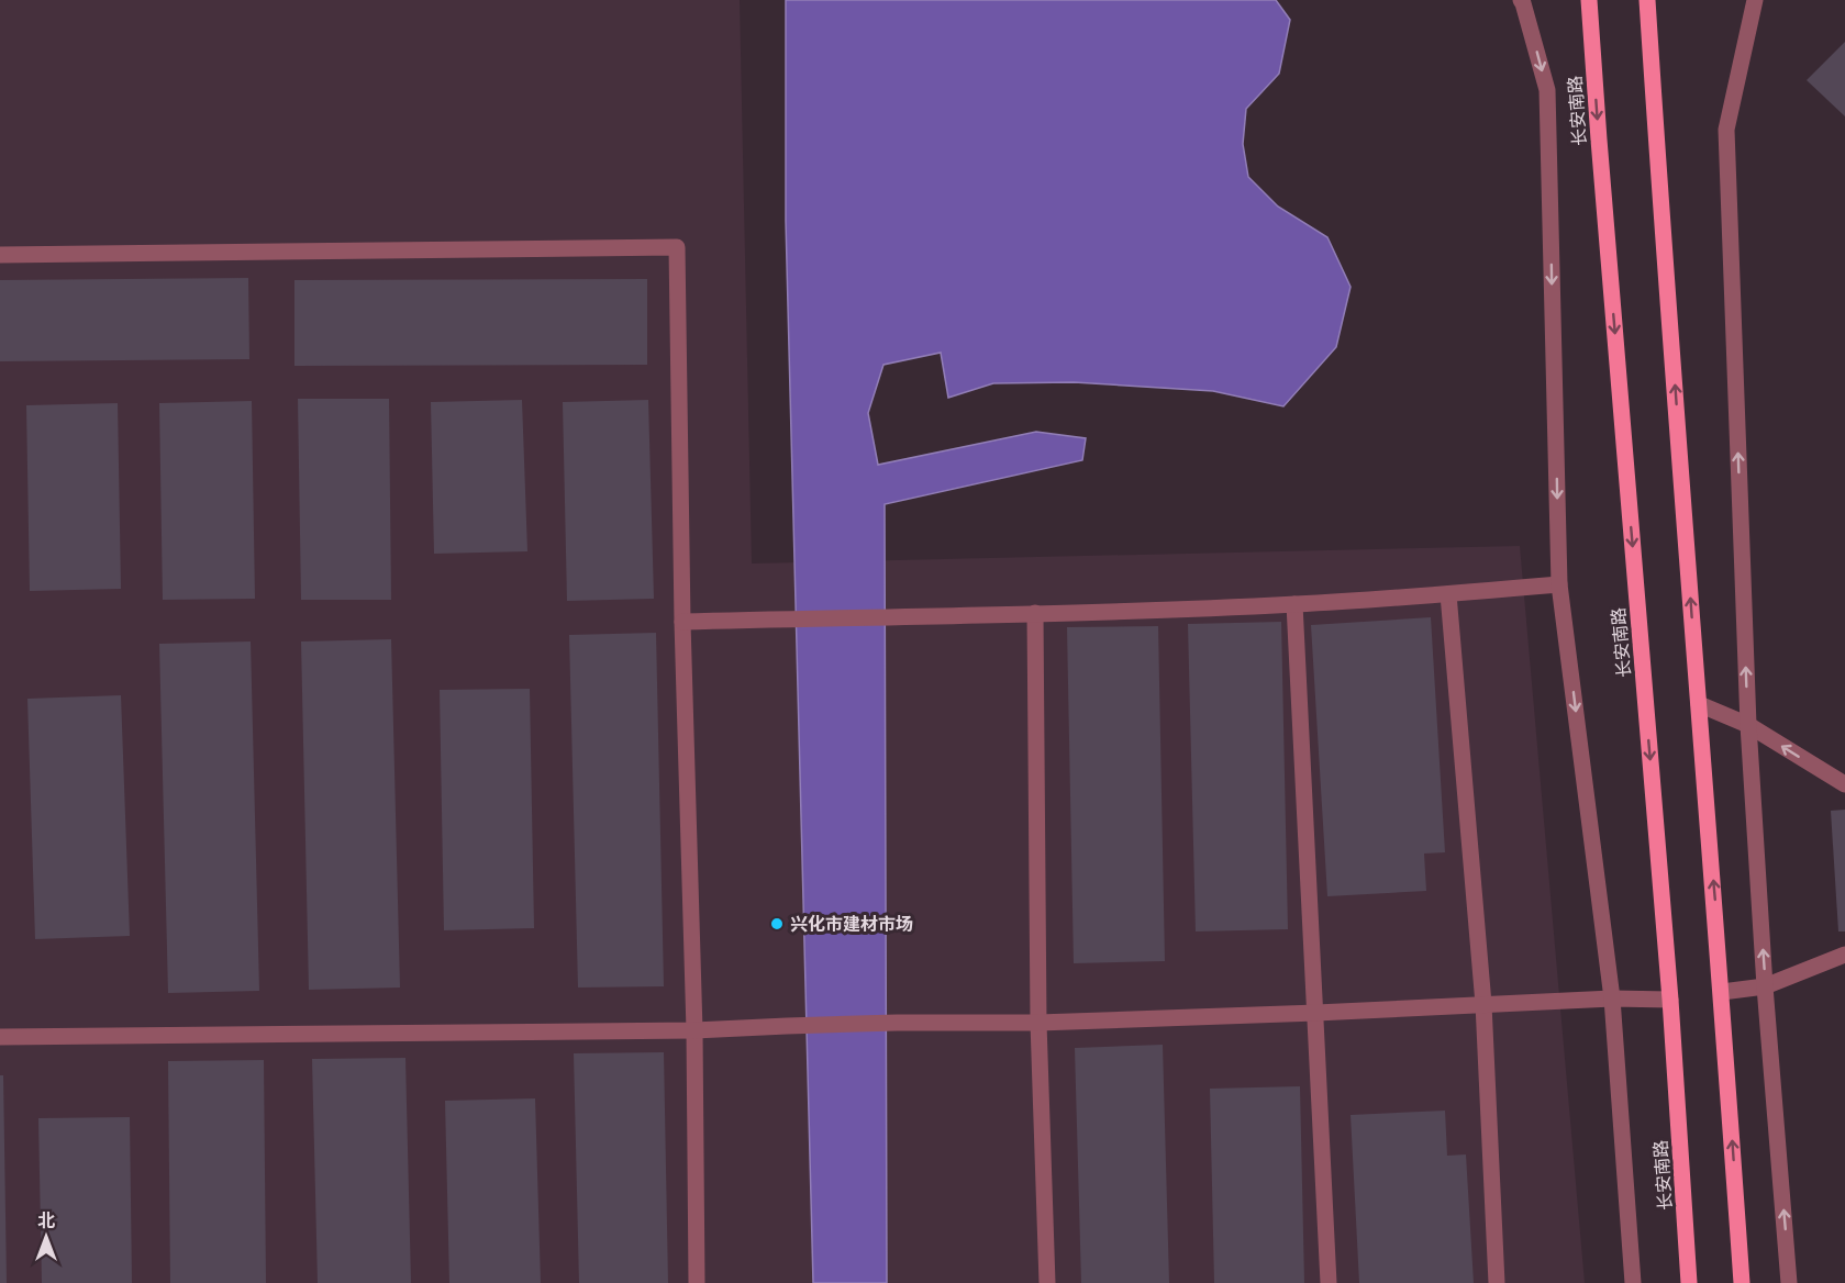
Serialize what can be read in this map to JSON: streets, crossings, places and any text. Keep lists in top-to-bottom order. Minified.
{"streets":{"main road":["长安南路"]},"places":["兴化市建材市场"],"north":"top"}
